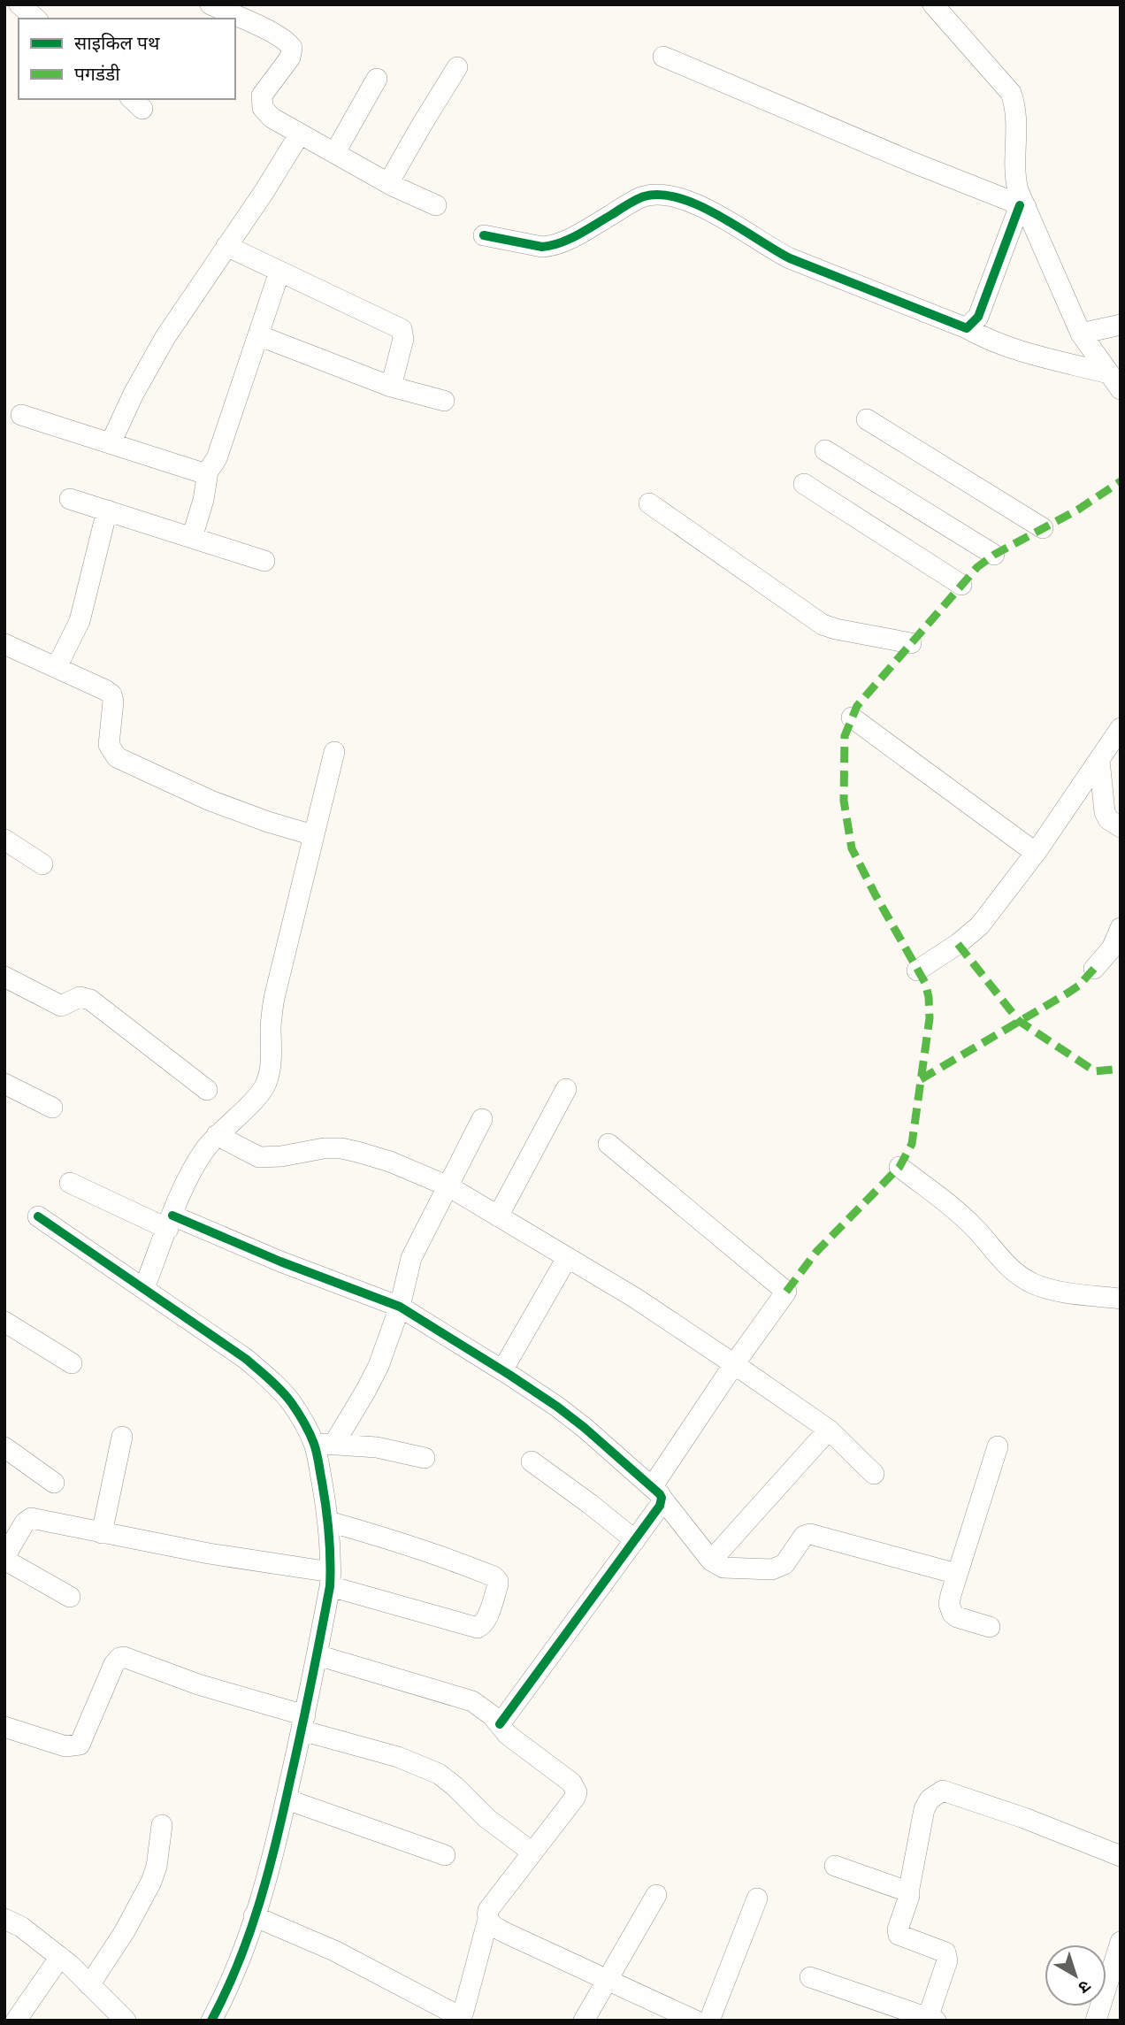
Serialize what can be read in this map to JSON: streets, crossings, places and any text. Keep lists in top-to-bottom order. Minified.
{"legend":["साइकिल पथ","पगडंडी"],"north":"bottom right"}
